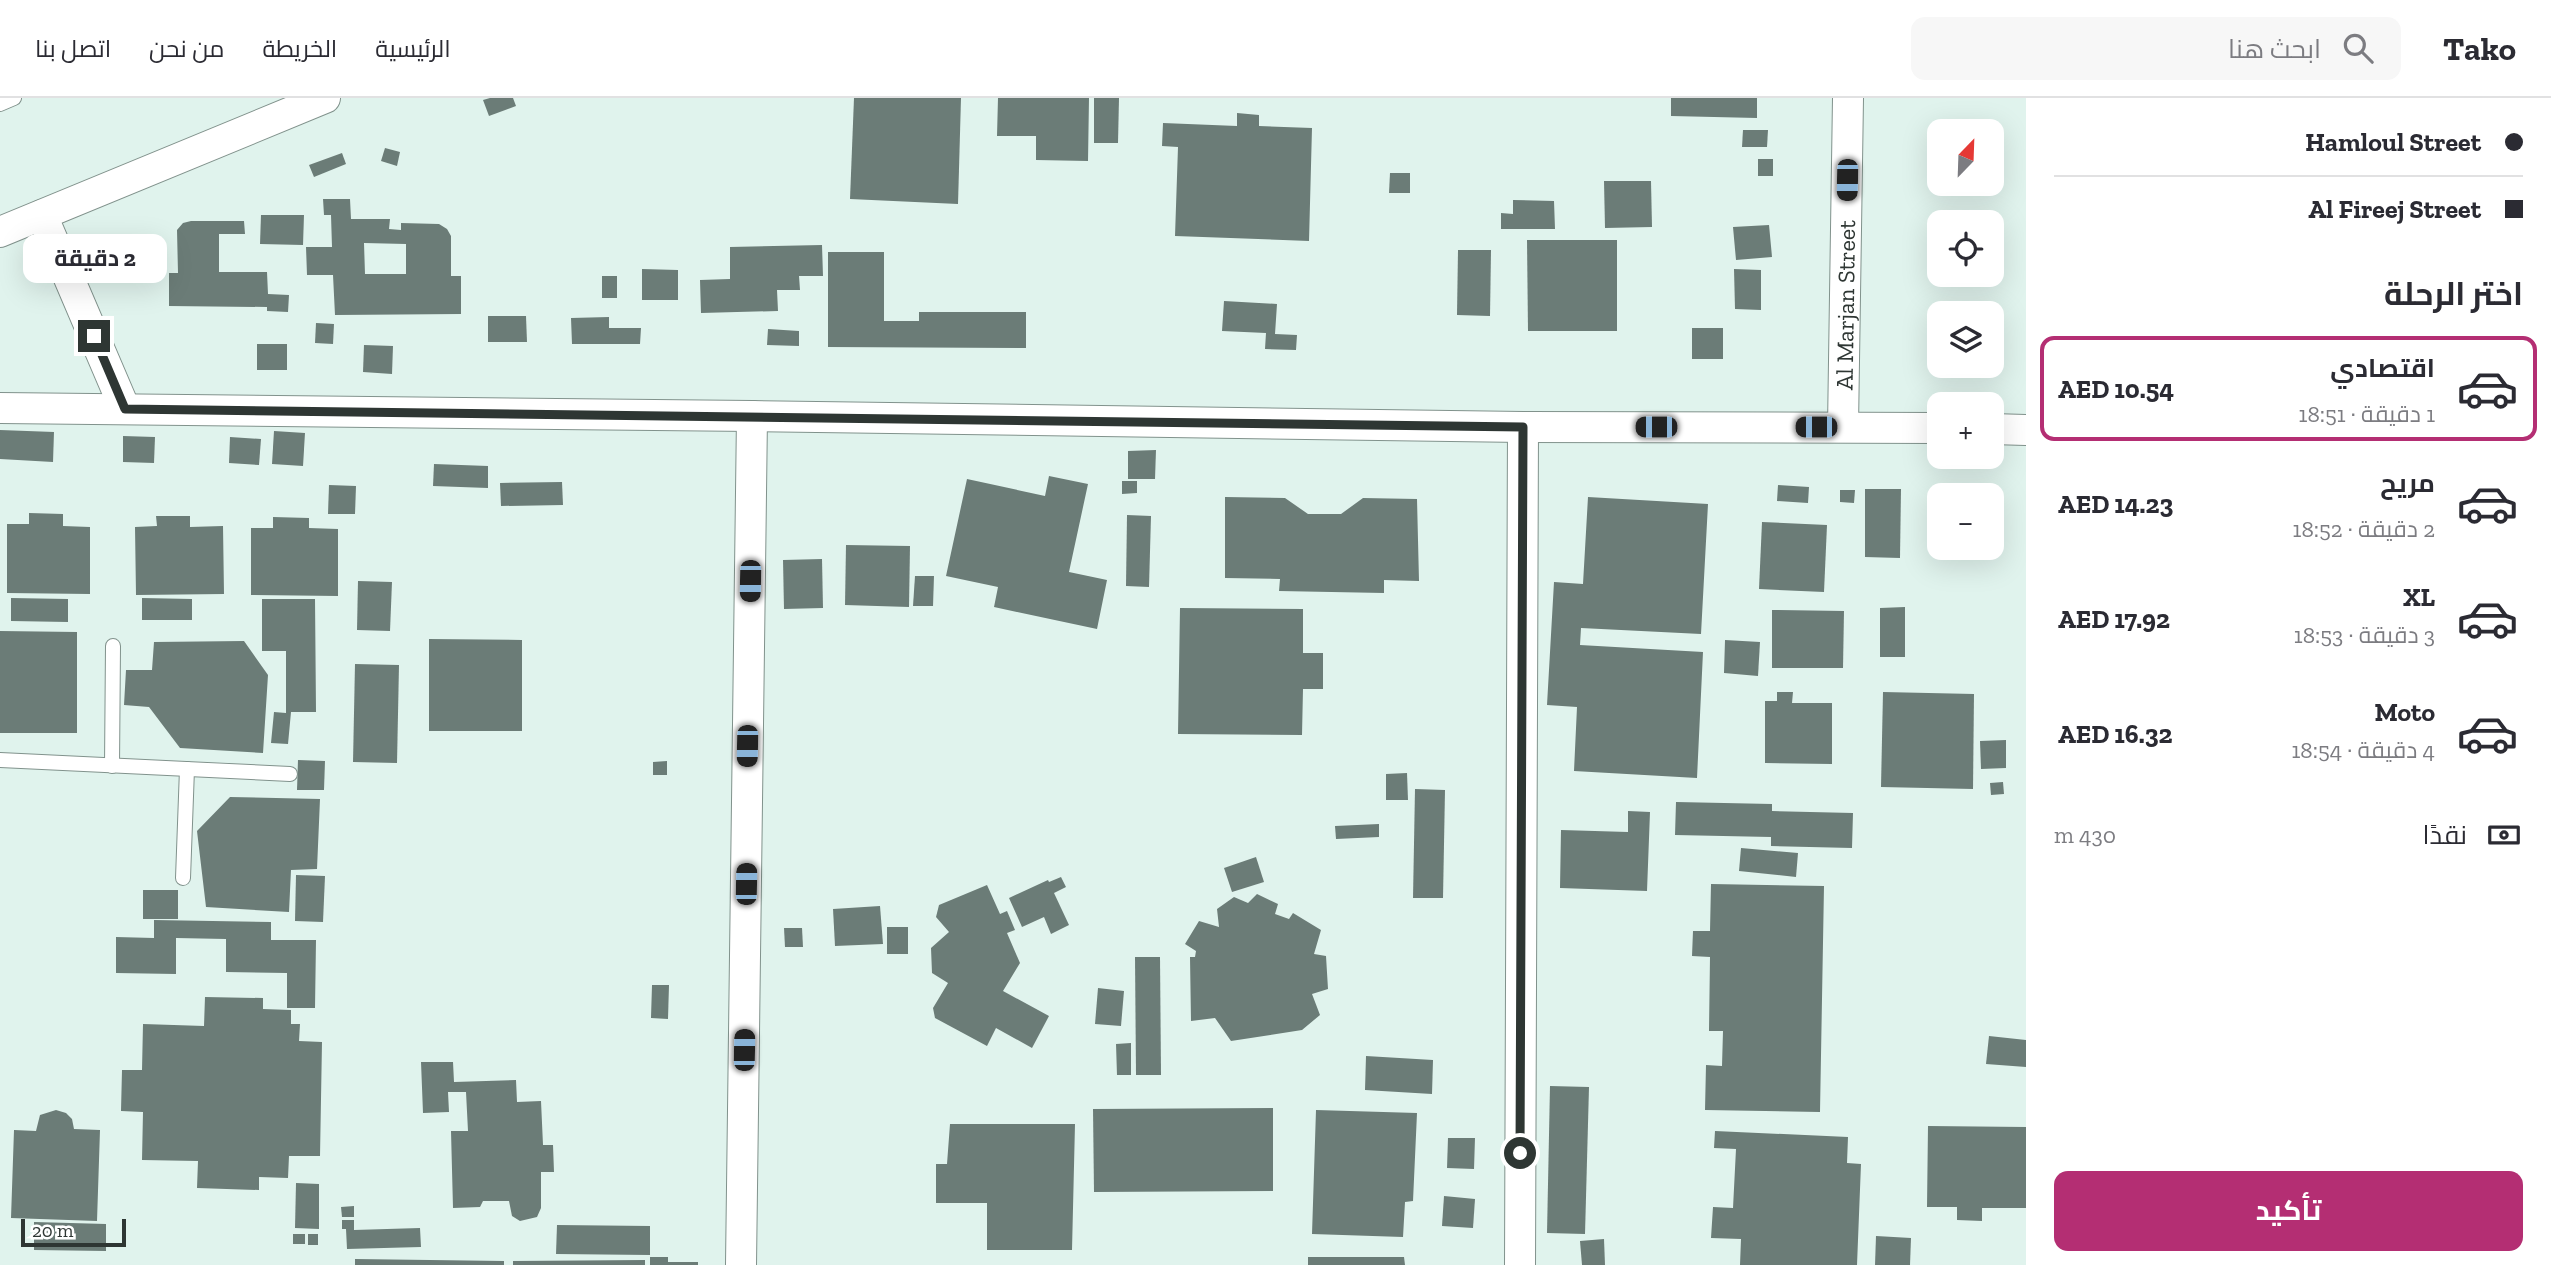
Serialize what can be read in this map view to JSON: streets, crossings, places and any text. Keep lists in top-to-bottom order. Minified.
{"streets":{"street":["Al Marjan Street"]},"scale_bar":"20 m","north":"top right","page":{"header":"Tako","search":"ابحث هنا","nav":["الرئيسية","الخريطة","من نحن","اتصل بنا"],"banner":["Hamloul Street","Al Fireej Street"],"map_buttons":["+","−"],"bubble":"2 دقيقة","heading":"اختر الرحلة","list":[{"name":"اقتصادي","note":"1 دقيقة · 18:51","value":"AED 10.54"},{"name":"مريح","note":"2 دقيقة · 18:52","value":"AED 14.23"},{"name":"XL","note":"3 دقيقة · 18:53","value":"AED 17.92"},{"name":"Moto","note":"4 دقيقة · 18:54","value":"AED 16.32"}],"pay":["نقدًا","430 m"],"buttons":"تأكيد","scale":"20 m"}}
